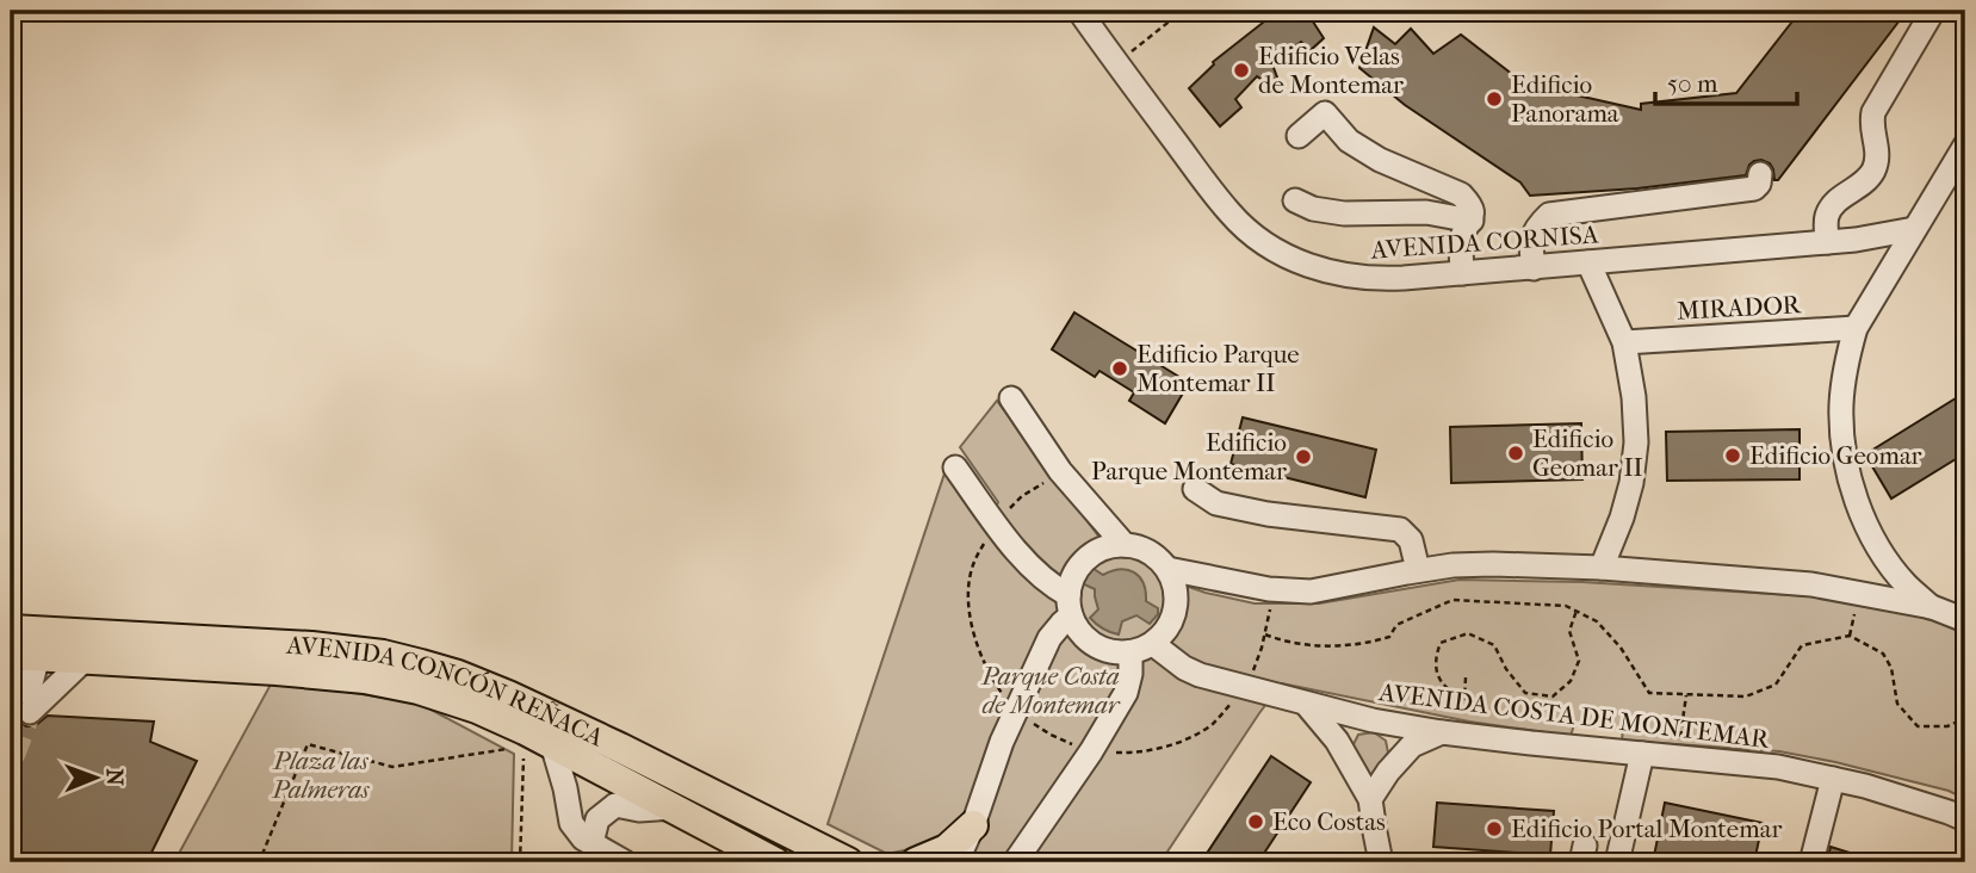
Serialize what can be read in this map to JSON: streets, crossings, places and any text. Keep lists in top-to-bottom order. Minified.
{"streets":{"main road":["AVENIDA CONCÓN REÑACA"],"street":["AVENIDA CORNISA","MIRADOR","AVENIDA COSTA DE MONTEMAR"]},"parks":["Parque Costa de Montemar","Plaza las Palmeras"],"places":["Edificio Velas de Montemar","Edificio Panorama","Edificio Parque Montemar II","Edificio Geomar II","Edificio Geomar","Edificio Parque Montemar","Eco Costas","Edificio Portal Montemar"],"scale_bar":"50 m","north":"right"}
